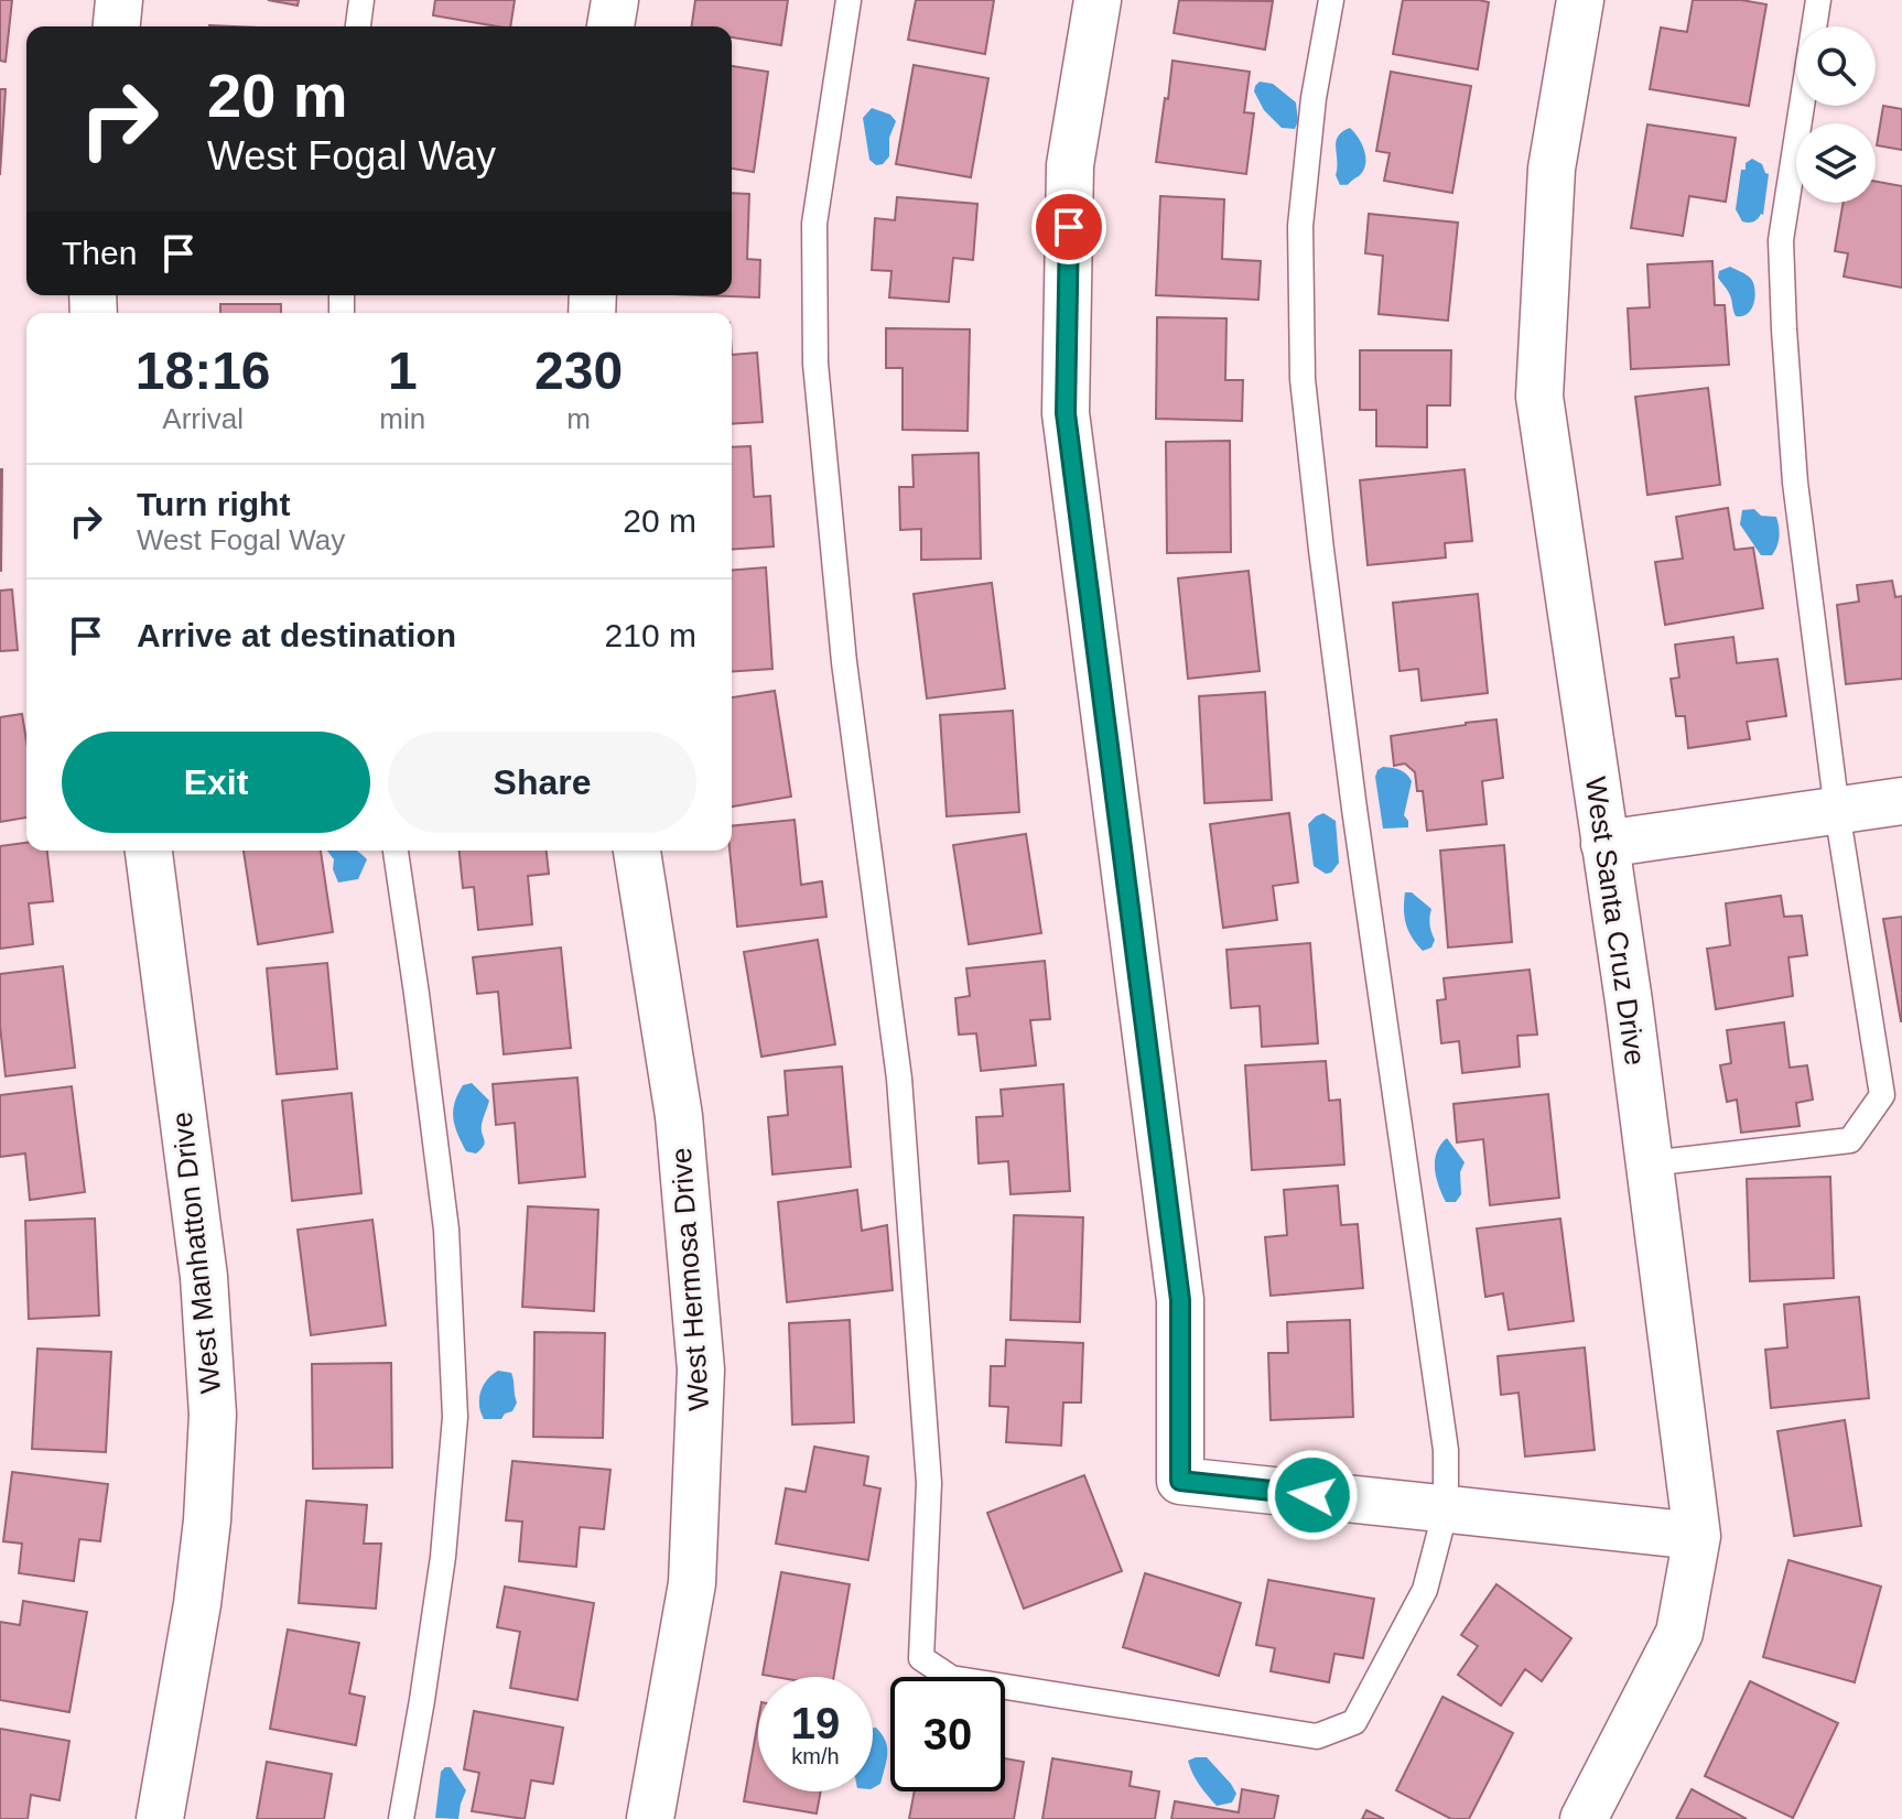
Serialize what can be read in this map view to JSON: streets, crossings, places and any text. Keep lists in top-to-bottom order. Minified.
{"streets":{"street":["West Santa Cruz Drive","West Manhatton Drive","West Hermosa Drive"]},"page":{"turn":["20 m","West Fogal Way"],"then":"Then","eta":["18:16","Arrival","1","min","230","m"],"list":[{"name":"Turn right","note":"West Fogal Way","value":"20 m"},{"name":"Arrive at destination","value":"210 m"}],"buttons":["Exit","Share"],"speed":"19 km/h","limit":"30"}}
